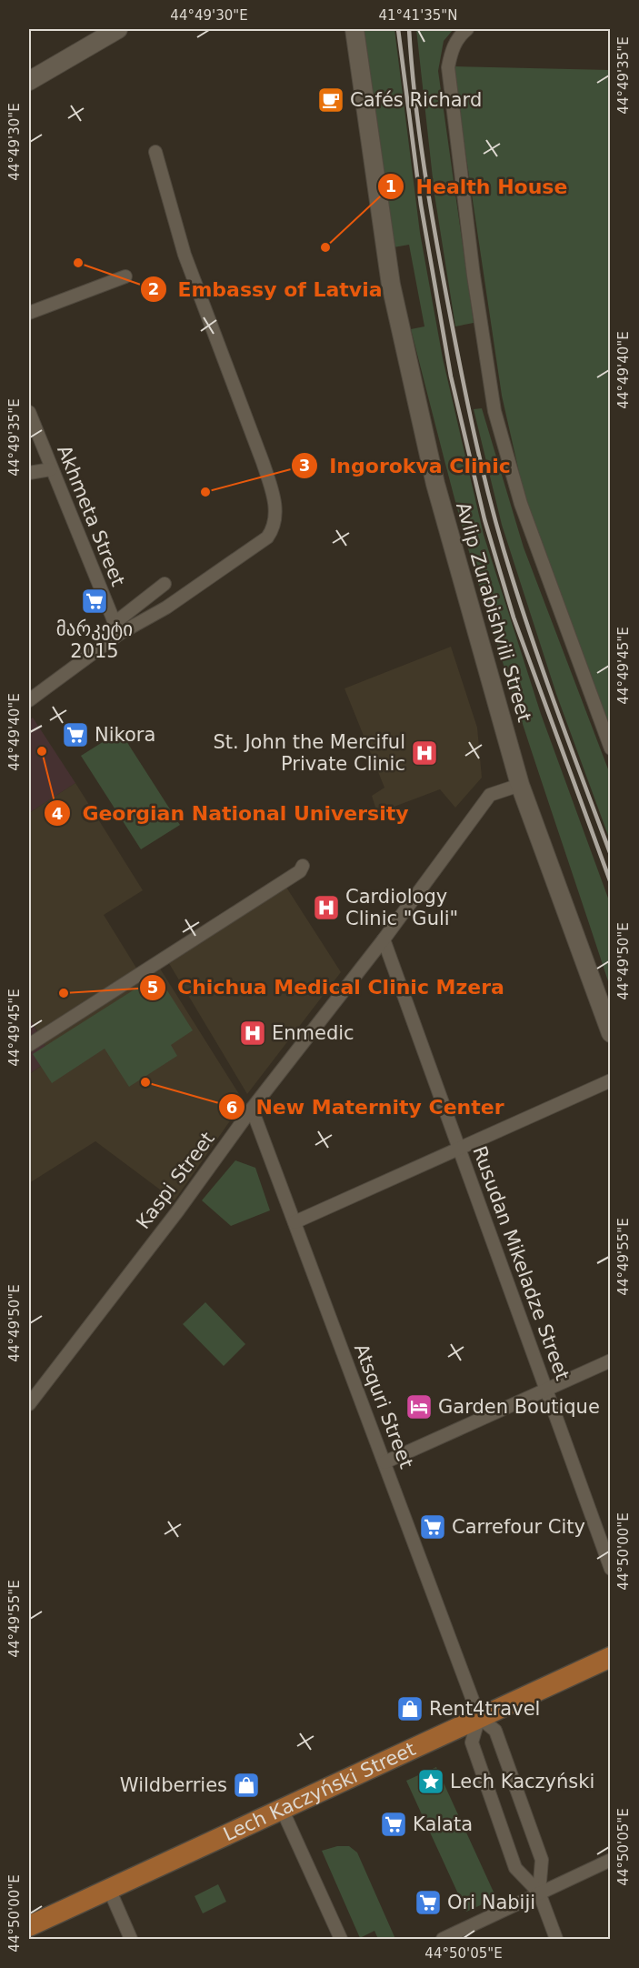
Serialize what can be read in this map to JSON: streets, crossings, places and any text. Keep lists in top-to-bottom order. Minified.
{"streets":{"main road":["Lech Kaczyński Street"],"street":["Akhmeta Street","Avlip Zurabishvili Street","Kaspi Street","Rusudan Mikeladze Street","Atsquri Street"]},"crossings":[["Avlip Zurabishvili Street","Kaspi Street"],["Kaspi Street","Rusudan Mikeladze Street"],["Kaspi Street","Atsquri Street"],["Atsquri Street","Lech Kaczyński Street"]],"places":{"cafe":["Cafés Richard"],"other":["Health House","Embassy of Latvia","Ingorokva Clinic","Georgian National University","Chichua Medical Clinic Mzera","New Maternity Center"],"supermarket":["მარკეტი 2015","Nikora","Carrefour City","Kalata","Ori Nabiji"],"hospital":["St. John the Merciful Private Clinic","Cardiology Clinic \"Guli\"","Enmedic"],"hotel":["Garden Boutique"],"shop":["Rent4travel","Wildberries"],"place":["Lech Kaczyński"]},"coordinates":["44°49'30\"E","41°41'35\"N","44°49'35\"E","44°49'40\"E","44°49'45\"E","44°49'50\"E","44°49'55\"E","44°50'00\"E","44°50'05\"E"]}
